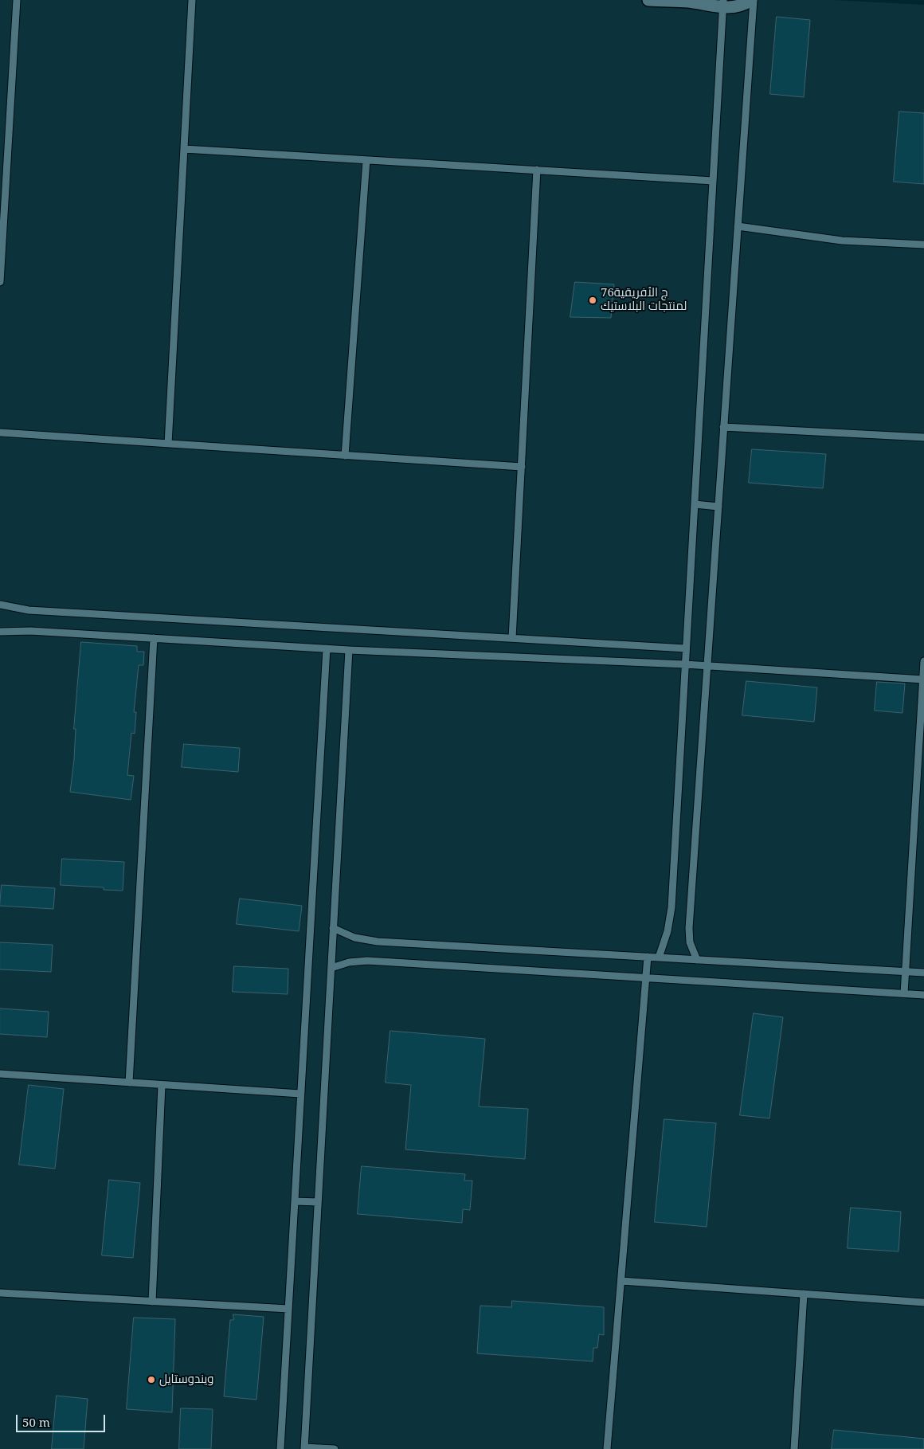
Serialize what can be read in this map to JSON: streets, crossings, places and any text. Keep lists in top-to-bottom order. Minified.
{"places":["76ج الأفريقية لمنتجات البلاستيك","ويندوستايل"],"scale_bar":"50 m"}
